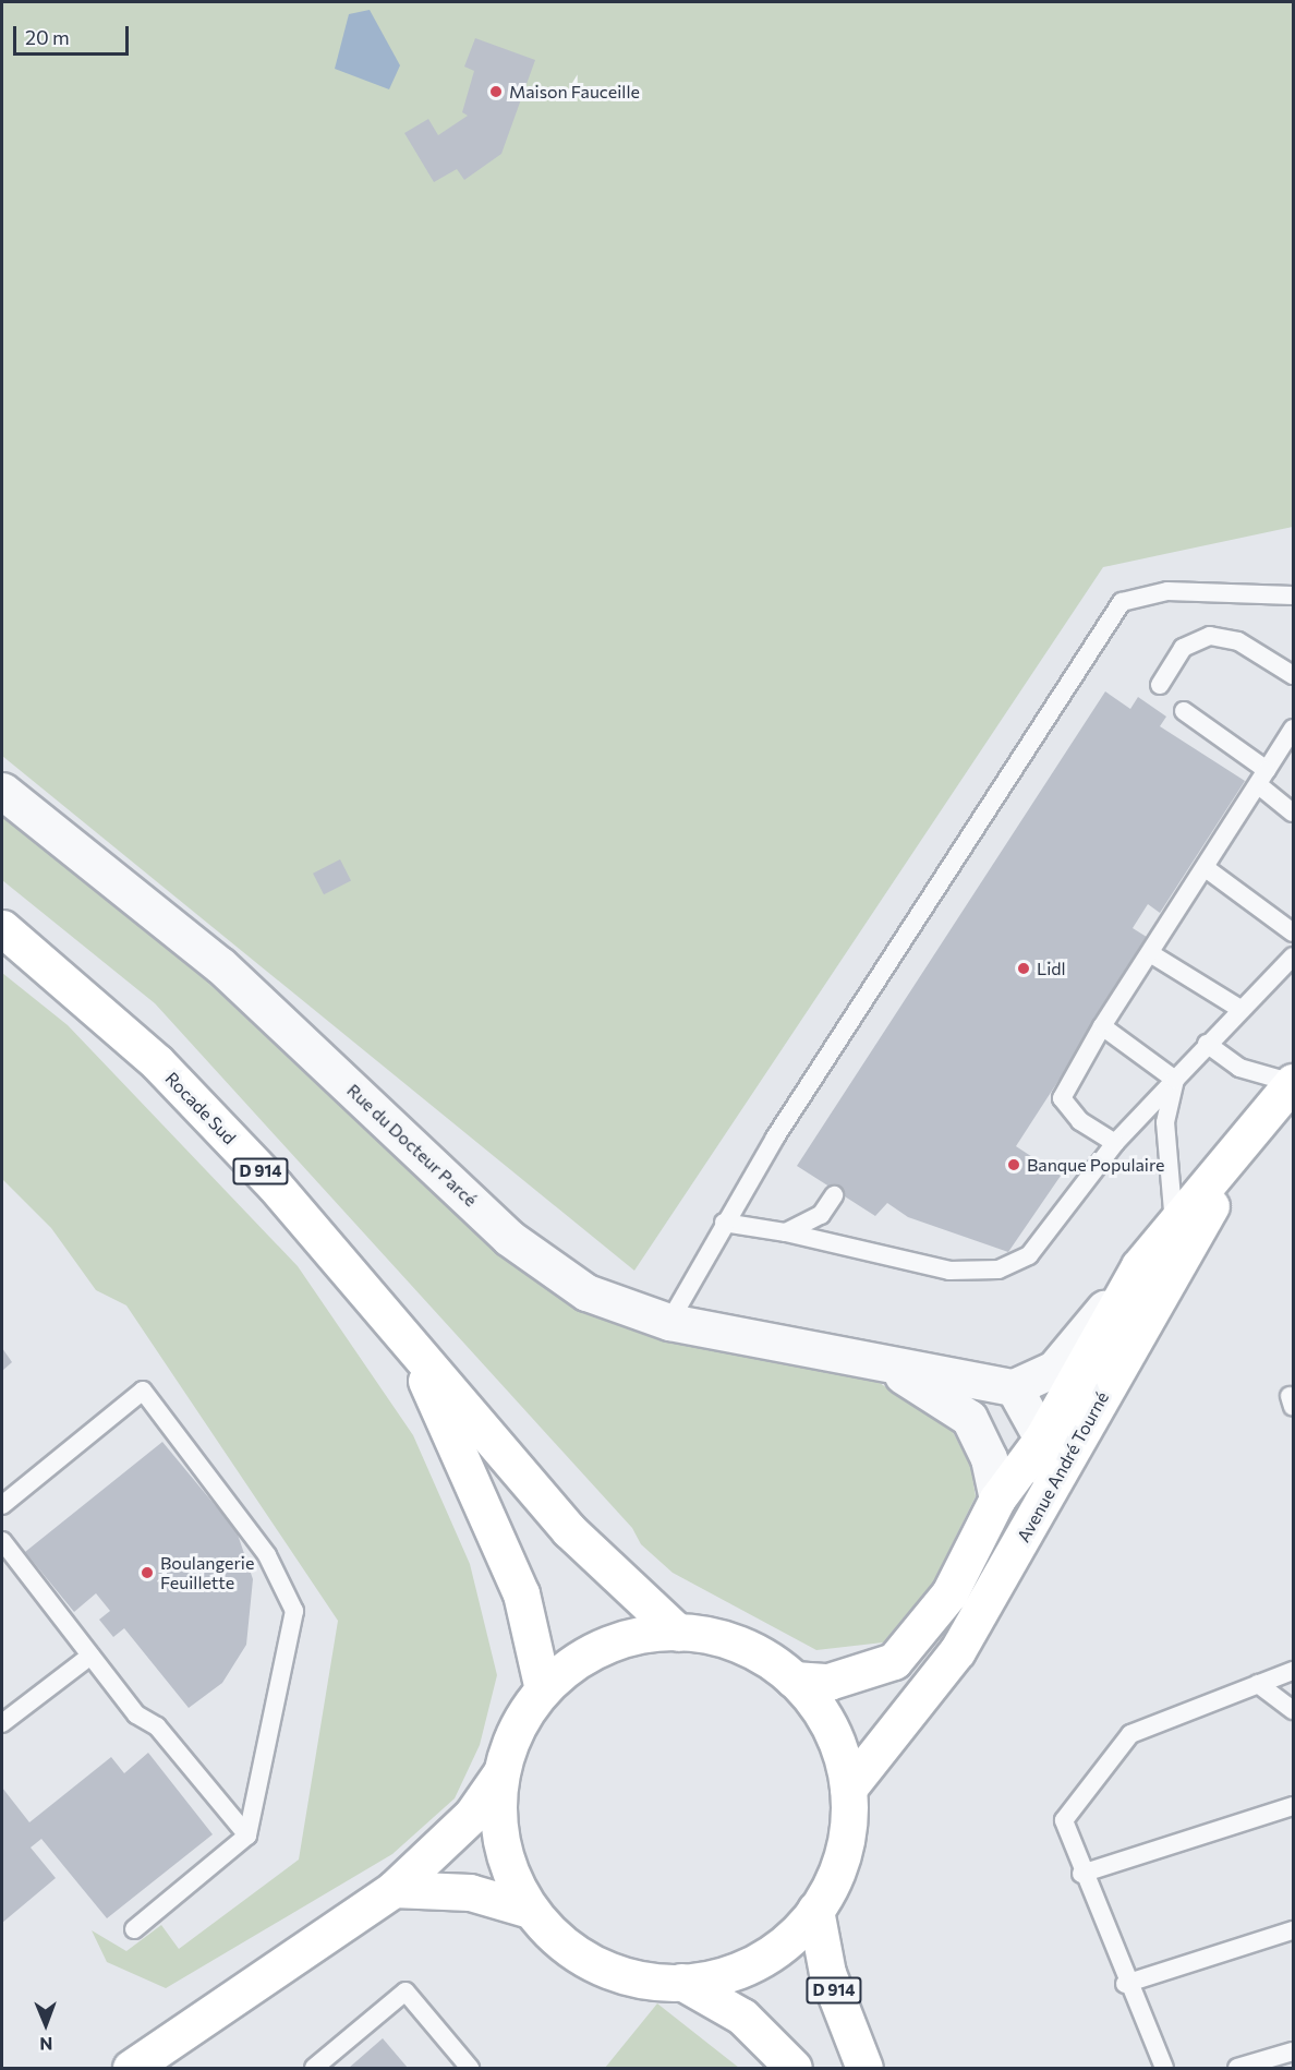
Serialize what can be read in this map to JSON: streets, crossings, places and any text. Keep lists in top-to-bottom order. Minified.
{"streets":{"main road":["Rocade Sud","D 914","Avenue André Tourné"],"street":["Rue du Docteur Parcé"]},"crossings":[["Rocade Sud","D 914"],["Rue du Docteur Parcé","Avenue André Tourné"]],"places":["Maison Fauceille","Lidl","Banque Populaire","Boulangerie Feuillette"],"scale_bar":"20 m","north":"bottom"}
